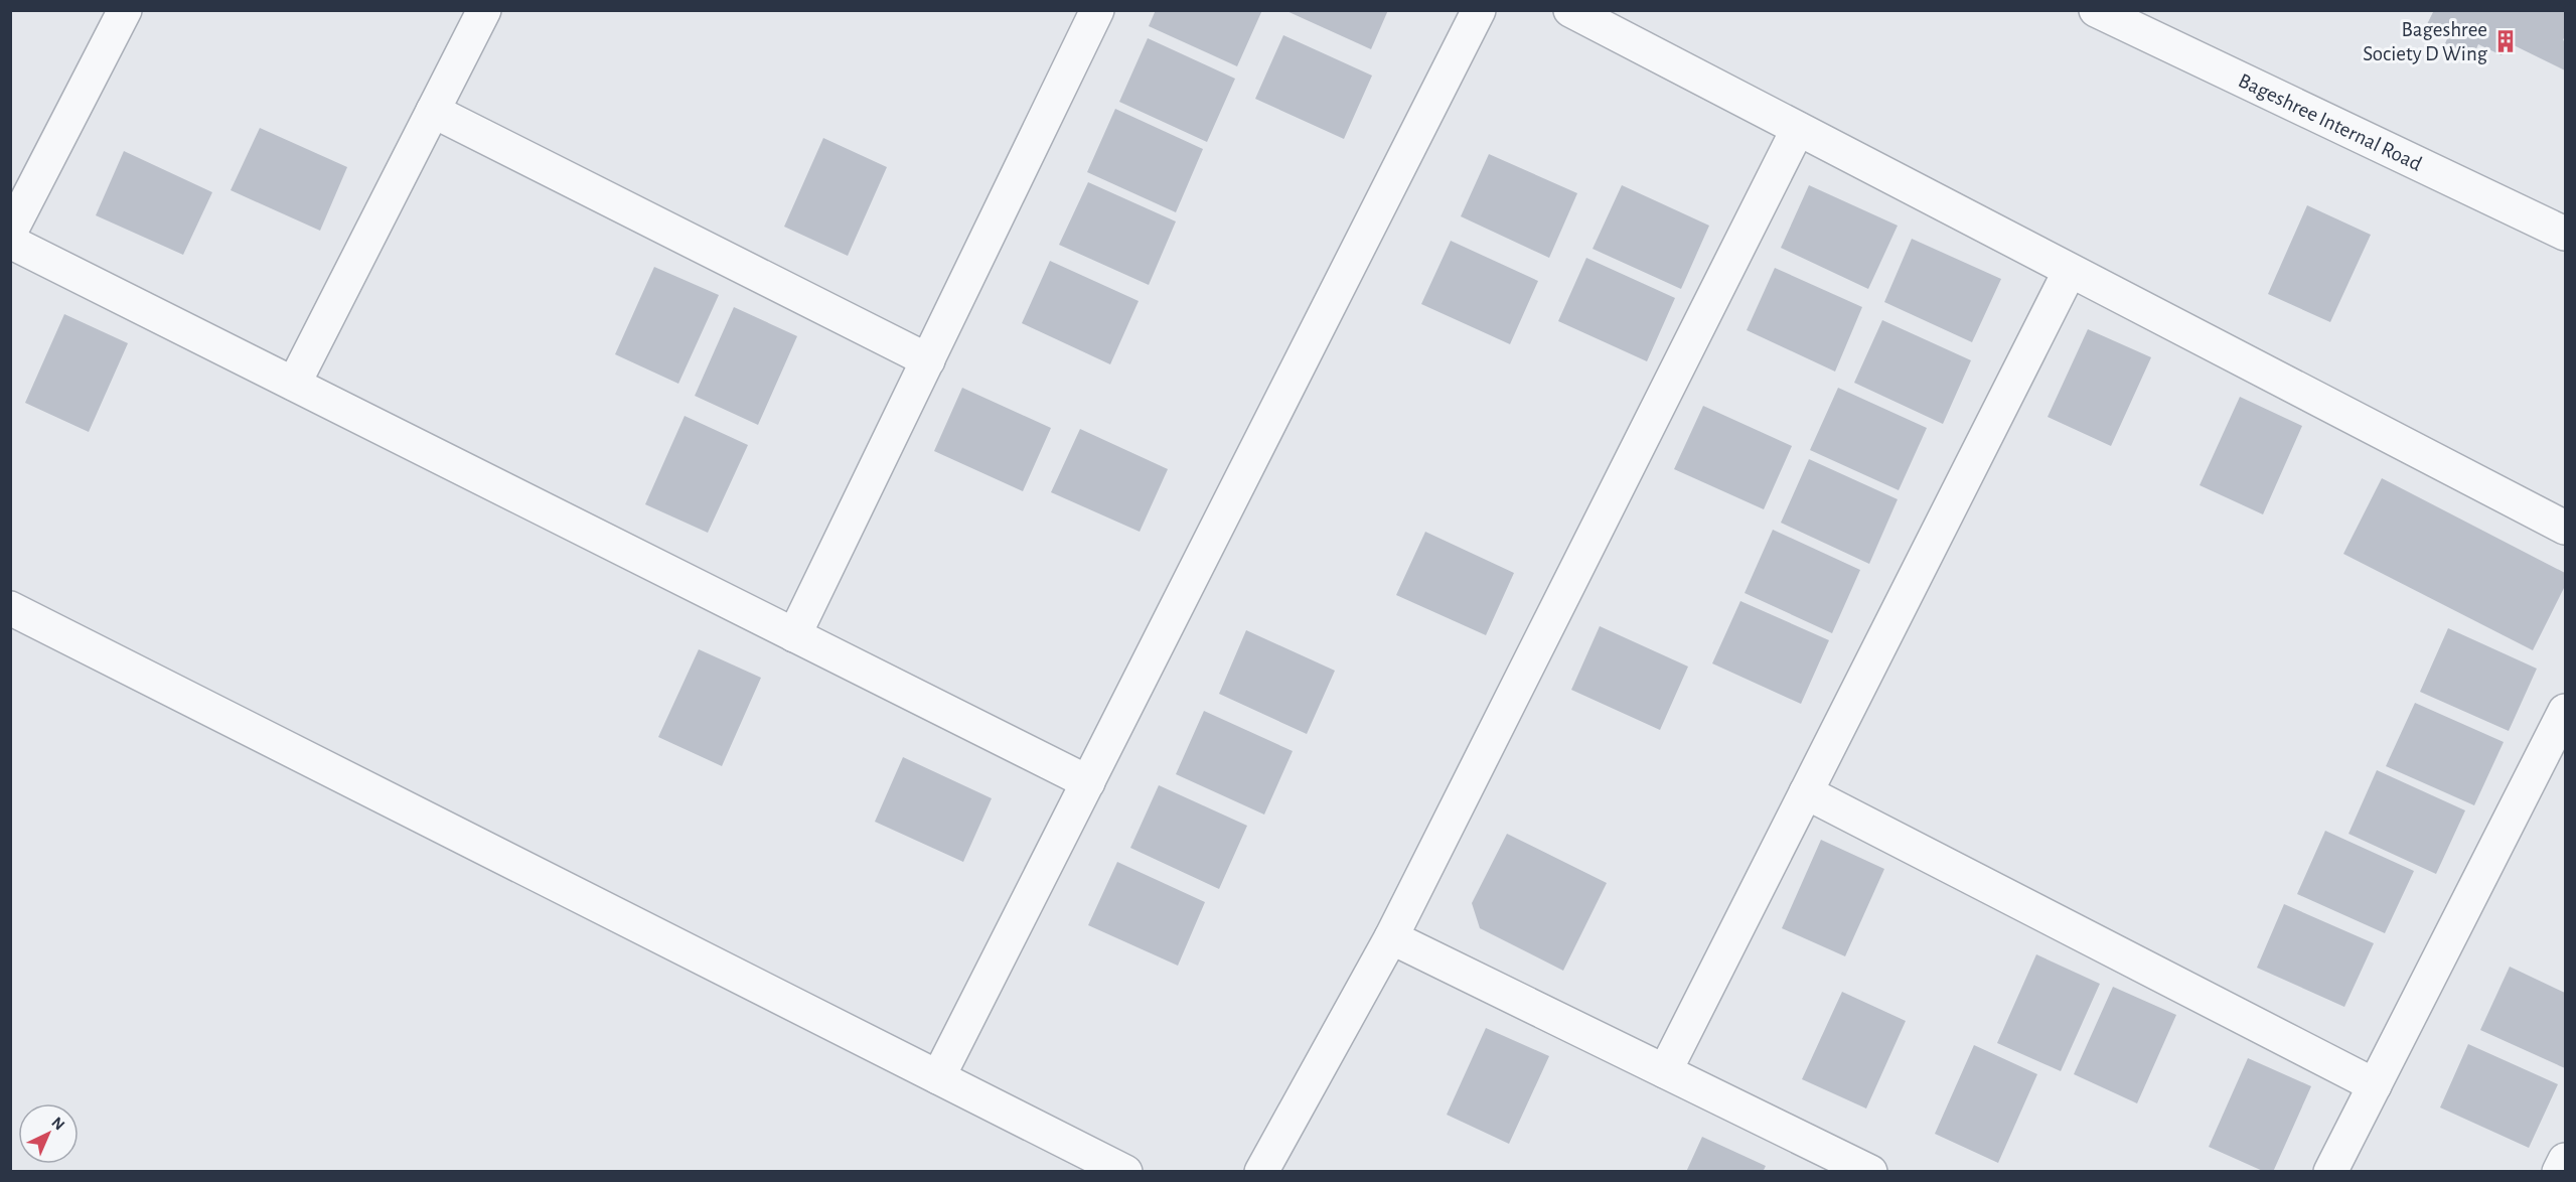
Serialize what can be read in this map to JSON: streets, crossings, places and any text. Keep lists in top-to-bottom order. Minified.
{"streets":{"street":["Bageshree Internal Road"]},"places":{"building":["Bageshree Society D Wing"]},"north":"top right"}
